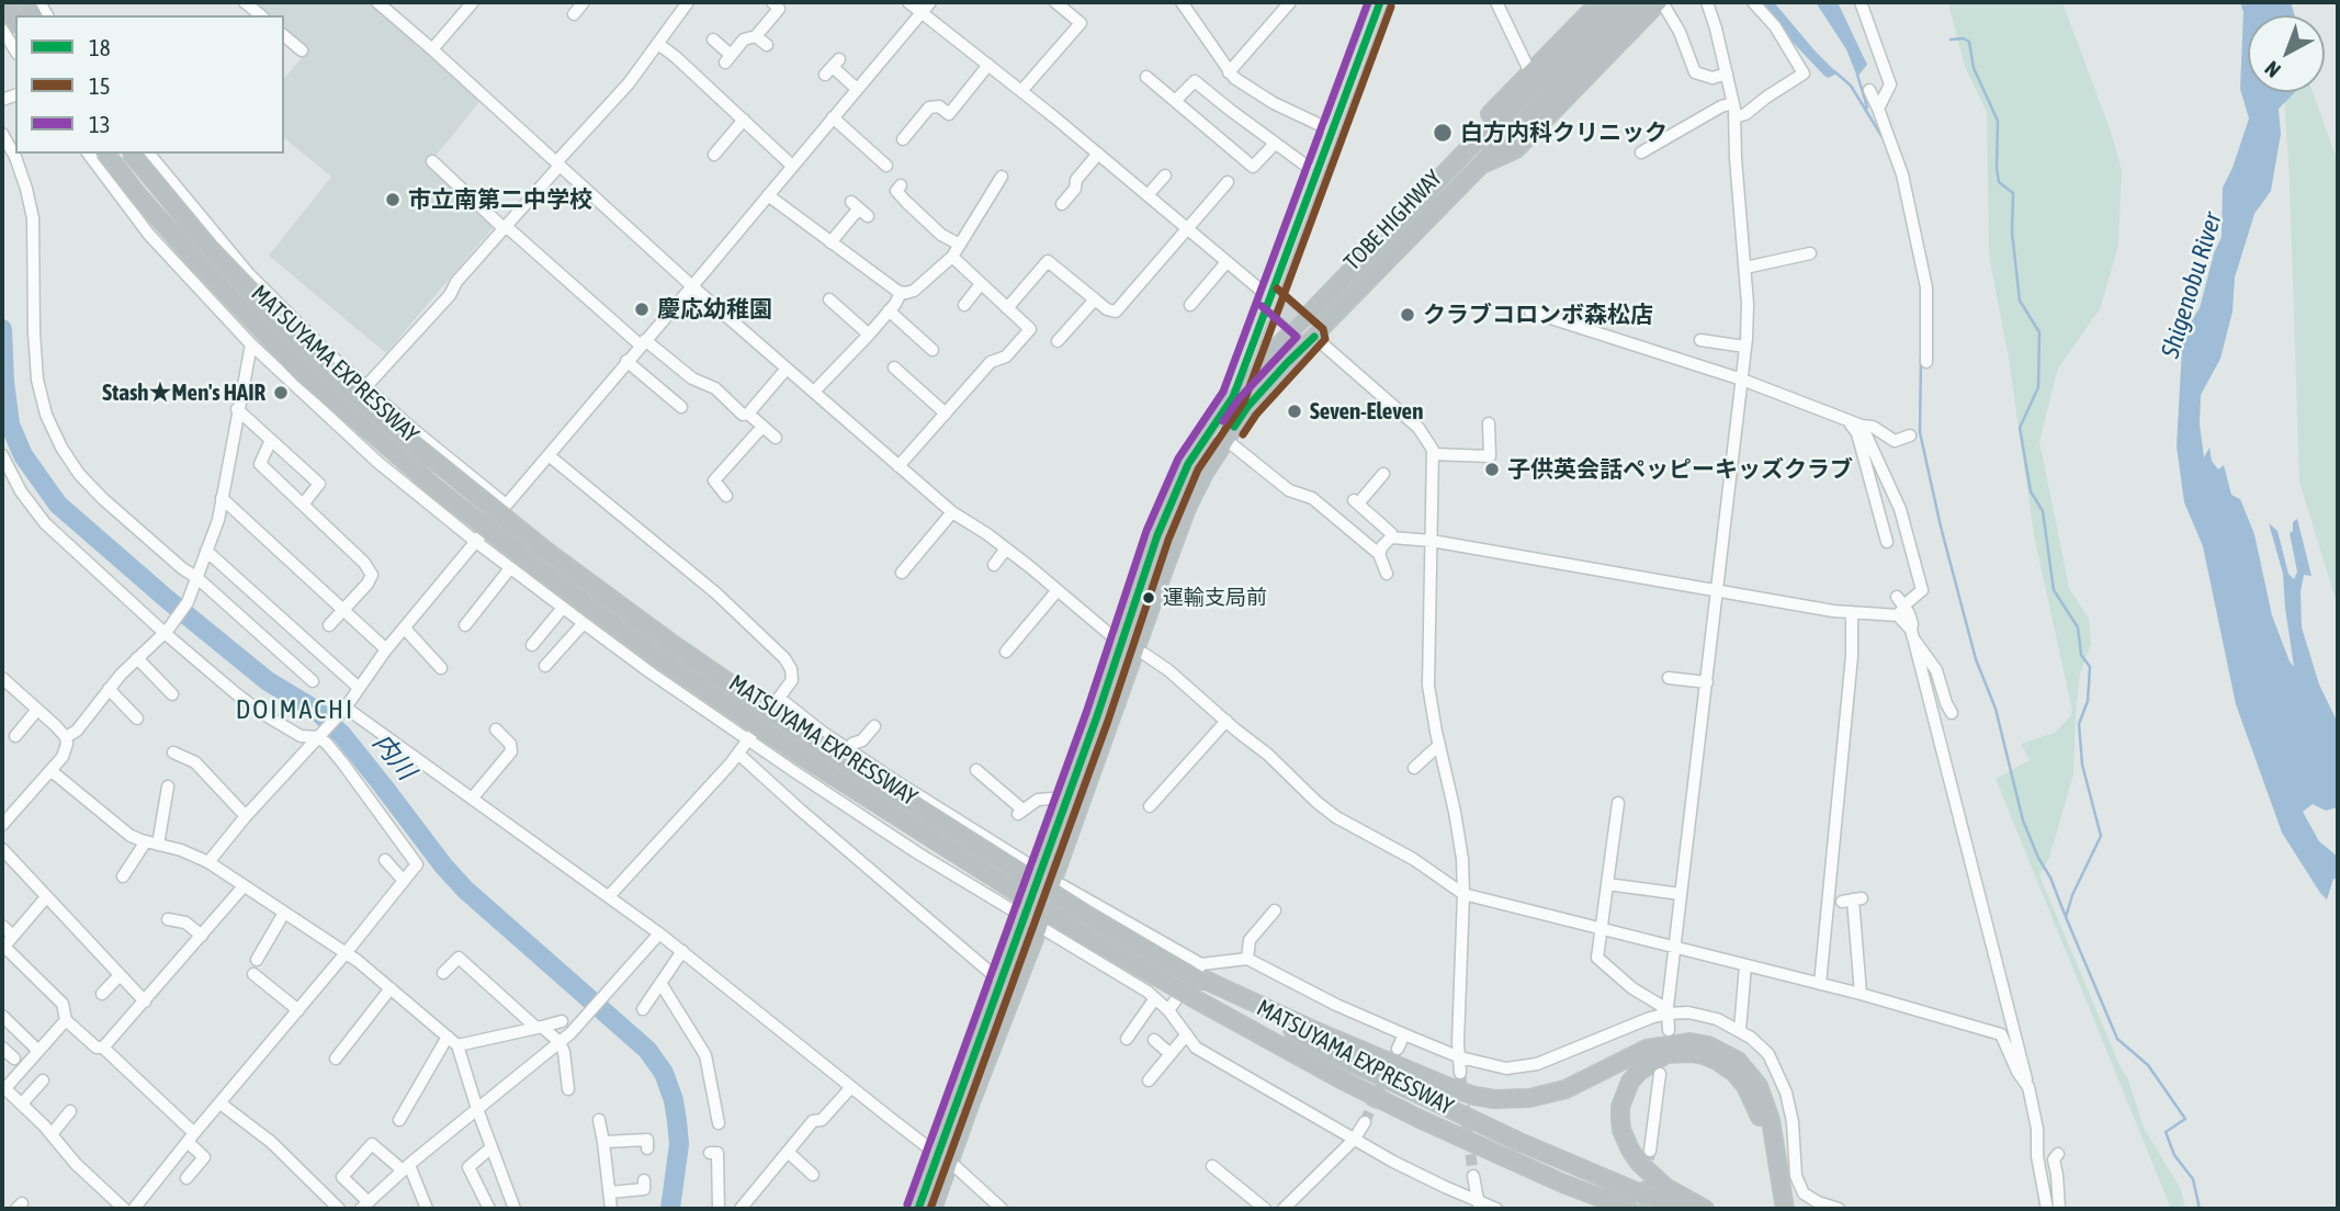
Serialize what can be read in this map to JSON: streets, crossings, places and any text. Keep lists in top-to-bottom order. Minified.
{"streets":{"highway":["TOBE HIGHWAY","MATSUYAMA EXPRESSWAY"]},"districts":["DOIMACHI"],"water":["Shigenobu River","内川"],"places":["白方内科クリニック","市立南第二中学校","慶応幼稚園","クラブコロンボ森松店","Stash★Men's HAIR","Seven-Eleven","子供英会話ペッピーキッズクラブ","運輸支局前"],"lines":["transit line 18","transit line 13","transit line 15"],"legend":["18","15","13"],"north":"bottom left"}
